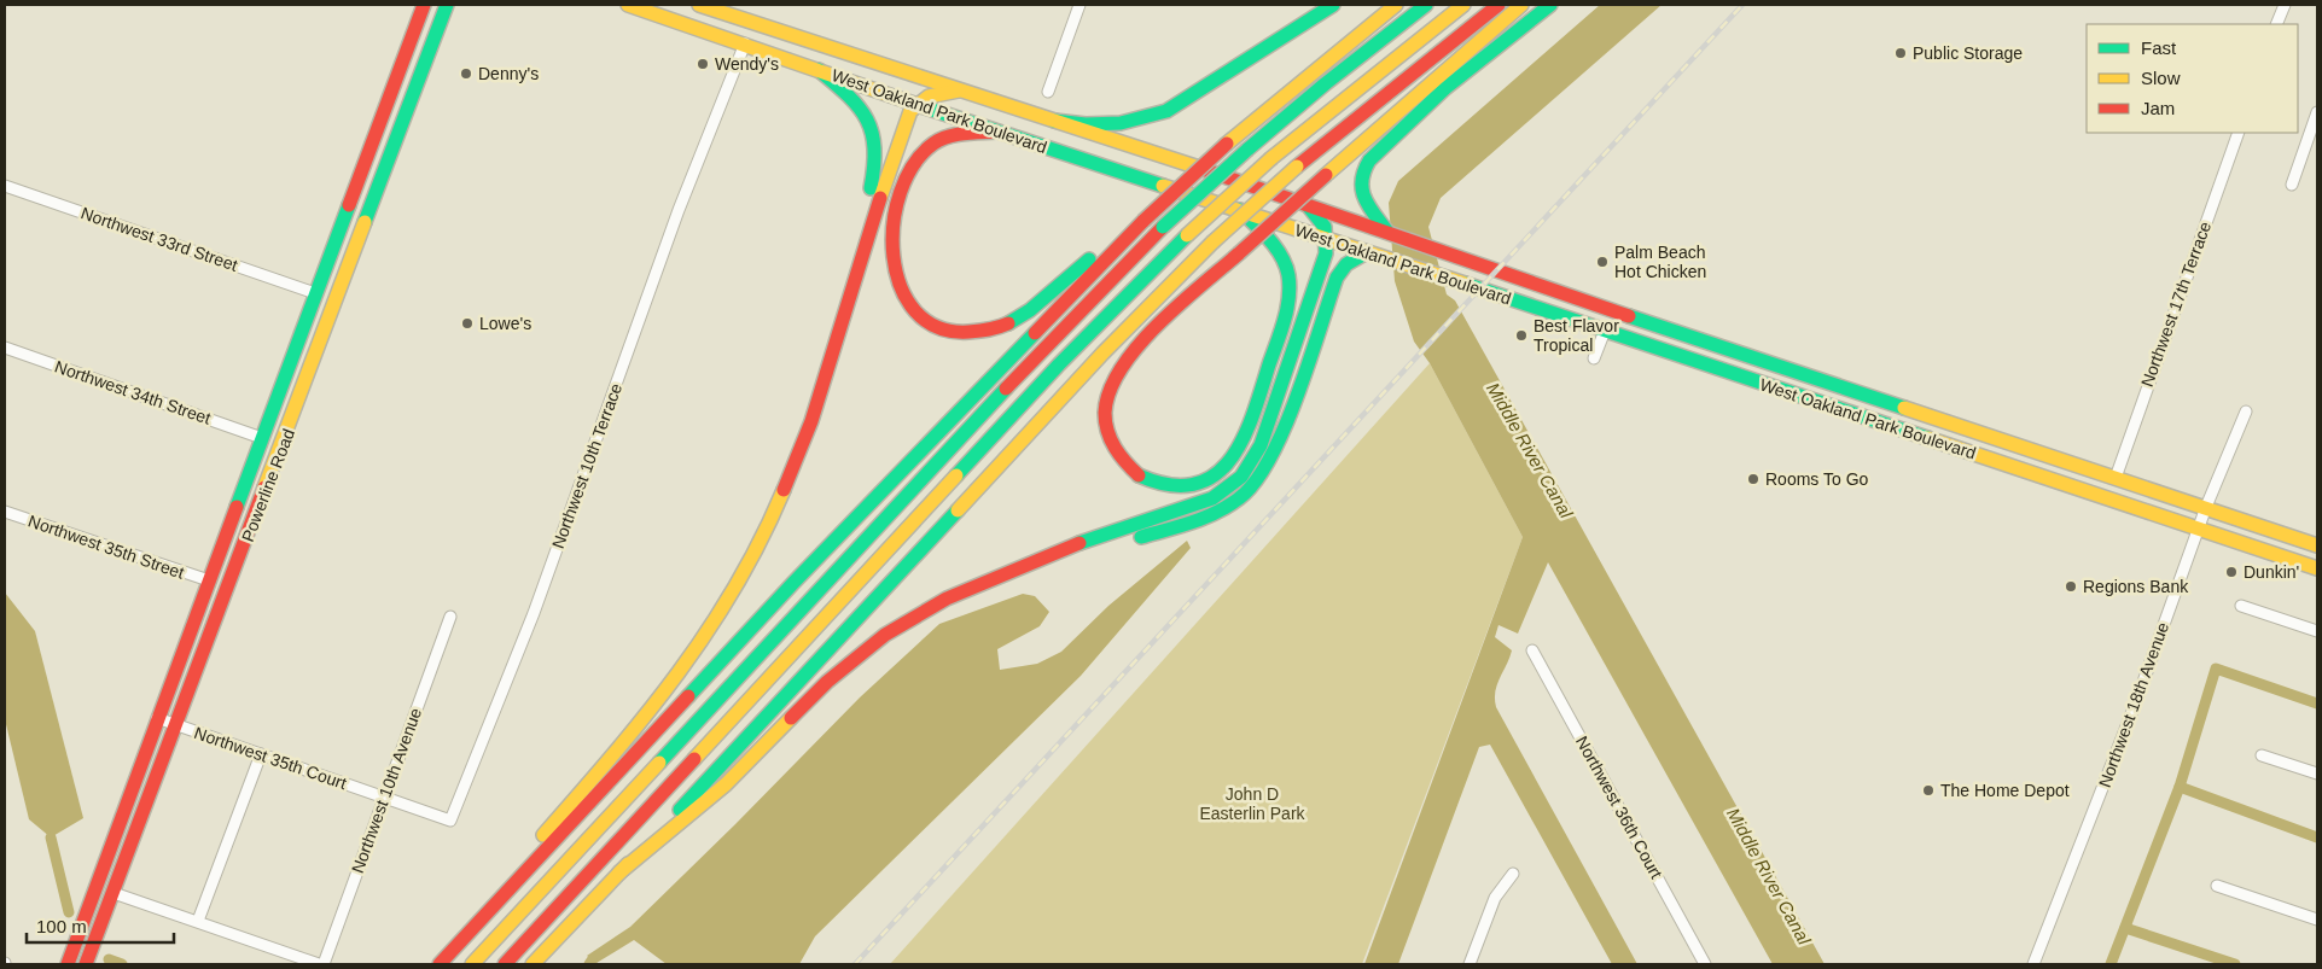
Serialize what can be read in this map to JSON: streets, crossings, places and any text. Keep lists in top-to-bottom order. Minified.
{"streets":{"main road":["West Oakland Park Boulevard","Powerline Road"],"street":["Northwest 33rd Street","Northwest 17th Terrace","Northwest 34th Street","Northwest 10th Terrace","Northwest 35th Street","Northwest 18th Avenue","Northwest 35th Court","Northwest 10th Avenue","Northwest 36th Court"]},"crossings":[["West Oakland Park Boulevard","Northwest 17th Terrace"],["West Oakland Park Boulevard","Northwest 10th Terrace"],["West Oakland Park Boulevard","Northwest 18th Avenue"],["Northwest 33rd Street","Powerline Road"],["Northwest 34th Street","Powerline Road"],["Northwest 10th Terrace","Northwest 35th Court"],["Northwest 10th Terrace","Northwest 10th Avenue"],["Powerline Road","Northwest 35th Street"],["Powerline Road","Northwest 35th Court"],["Northwest 35th Court","Northwest 10th Avenue"]],"water":["Middle River Canal"],"parks":["John D Easterlin Park"],"places":["Public Storage","Wendy's","Denny's","Palm Beach Hot Chicken","Lowe's","Best Flavor Tropical","Rooms To Go","Dunkin'","Regions Bank","The Home Depot"],"legend":["Fast","Slow","Jam"],"scale_bar":"100 m"}
